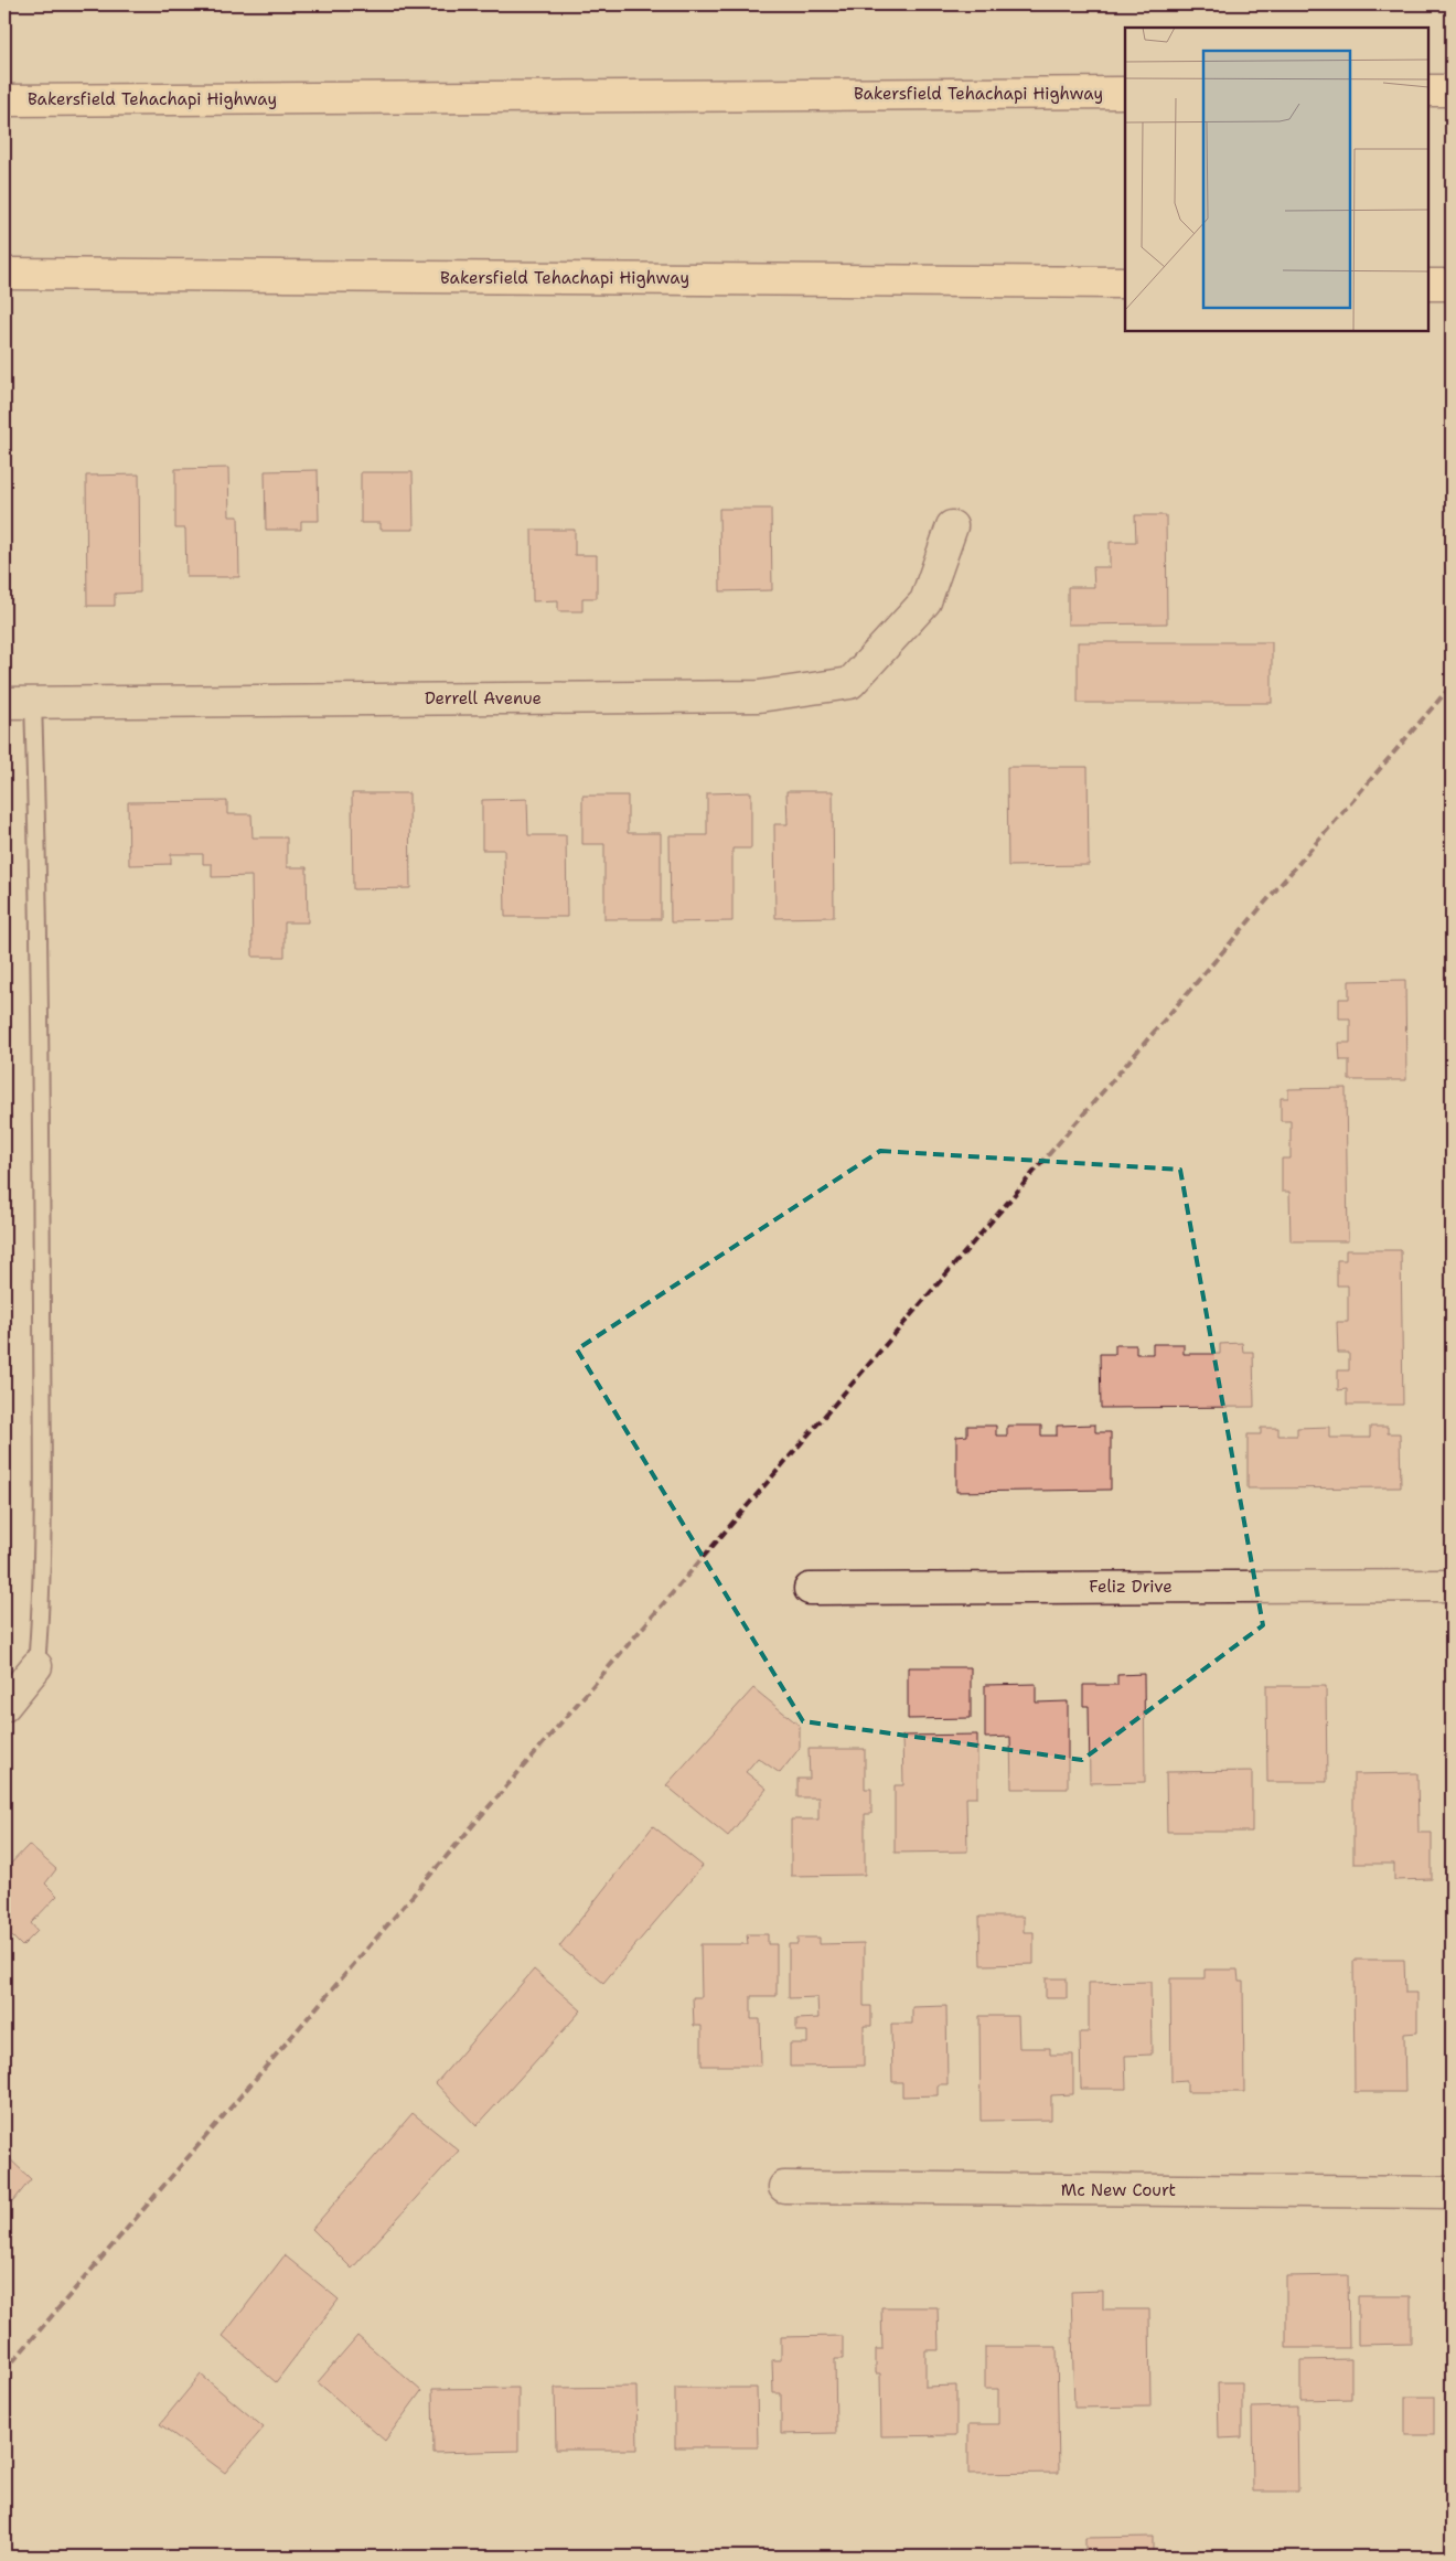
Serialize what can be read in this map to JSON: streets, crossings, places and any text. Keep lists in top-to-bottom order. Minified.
{"streets":{"highway":["Bakersfield Tehachapi Highway"],"street":["Derrell Avenue","Feliz Drive","Mc New Court"]}}
